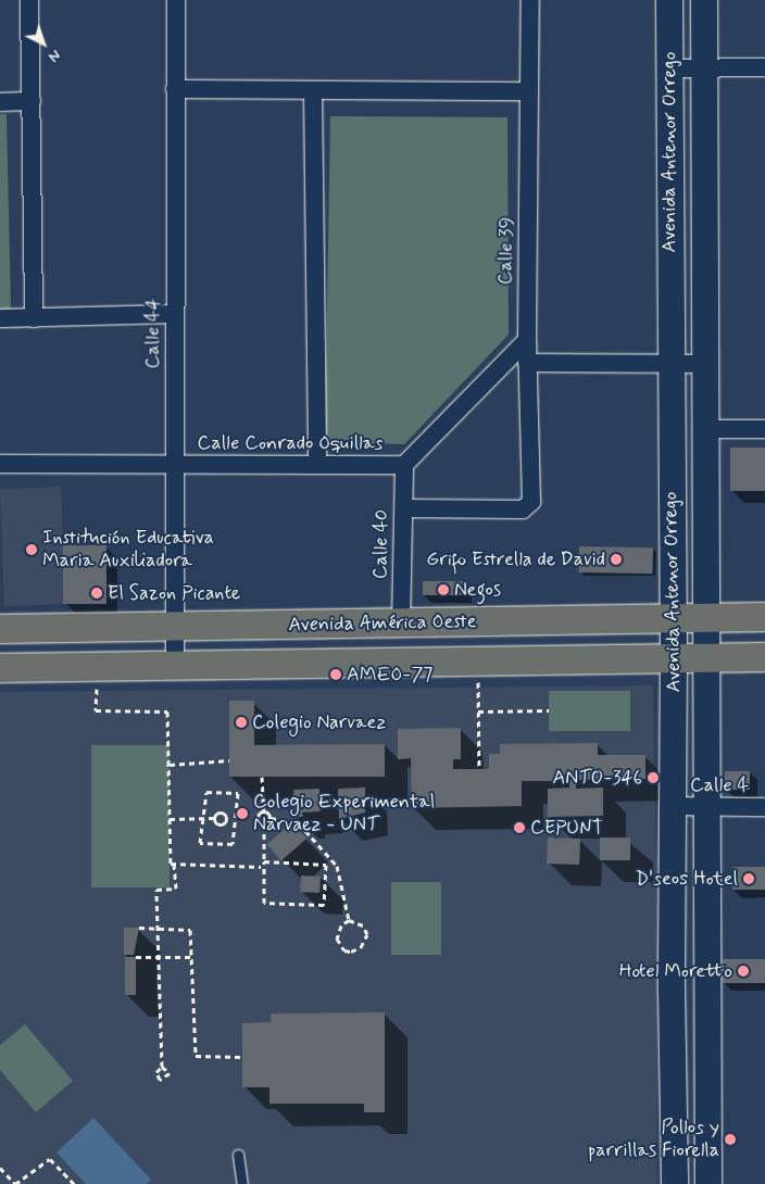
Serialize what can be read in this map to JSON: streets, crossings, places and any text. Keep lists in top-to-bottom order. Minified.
{"streets":{"main road":["Avenida América Oeste"],"street":["Avenida Antenor Orrego","Calle 39","Calle 44","Calle Conrado Oquillas","Calle 40","Calle 4"]},"crossings":[["Avenida Antenor Orrego","Avenida América Oeste"],["Avenida Antenor Orrego","Calle 4"],["Calle 39","Calle Conrado Oquillas"],["Calle 39","Calle 40"],["Calle 44","Calle Conrado Oquillas"],["Calle 44","Avenida América Oeste"],["Calle Conrado Oquillas","Calle 40"],["Calle 40","Avenida América Oeste"]],"places":["Institución Educativa Maria Auxiliadora","Grifo Estrella de David","Negos","El Sazon Picante","AMEO-77","Colegio Narvaez","ANTO-346","Colegio Experimental Narvaez - UNT","CEPUNT","D'seos Hotel","Hotel Moretto","Pollos y parrillas Fiorella"],"north":"bottom right"}
